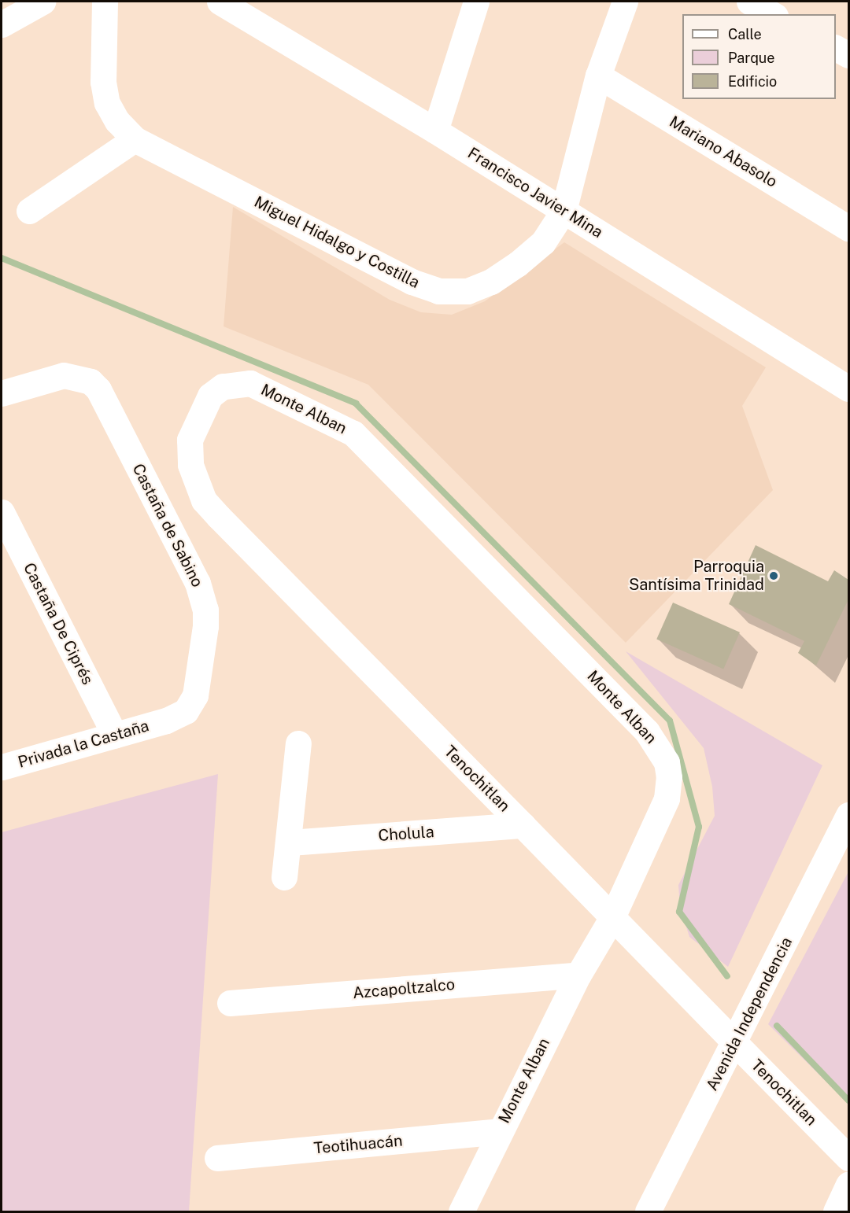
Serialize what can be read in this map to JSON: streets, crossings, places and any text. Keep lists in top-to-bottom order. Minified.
{"streets":{"street":["Mariano Abasolo","Francisco Javier Mina","Miguel Hidalgo y Costilla","Monte Alban","Castaña de Sabino","Castaña De Ciprés","Privada la Castaña","Tenochitlan","Cholula","Azcapoltzalco","Avenida Independencia","Teotihuacán"]},"crossings":[["Mariano Abasolo","Miguel Hidalgo y Costilla"],["Francisco Javier Mina","Miguel Hidalgo y Costilla"],["Monte Alban","Tenochitlan"],["Monte Alban","Azcapoltzalco"],["Monte Alban","Teotihuacán"],["Castaña de Sabino","Privada la Castaña"],["Castaña De Ciprés","Privada la Castaña"],["Tenochitlan","Cholula"],["Tenochitlan","Avenida Independencia"]],"places":["Parroquia Santísima Trinidad"],"legend":["Calle","Parque","Edificio"]}
